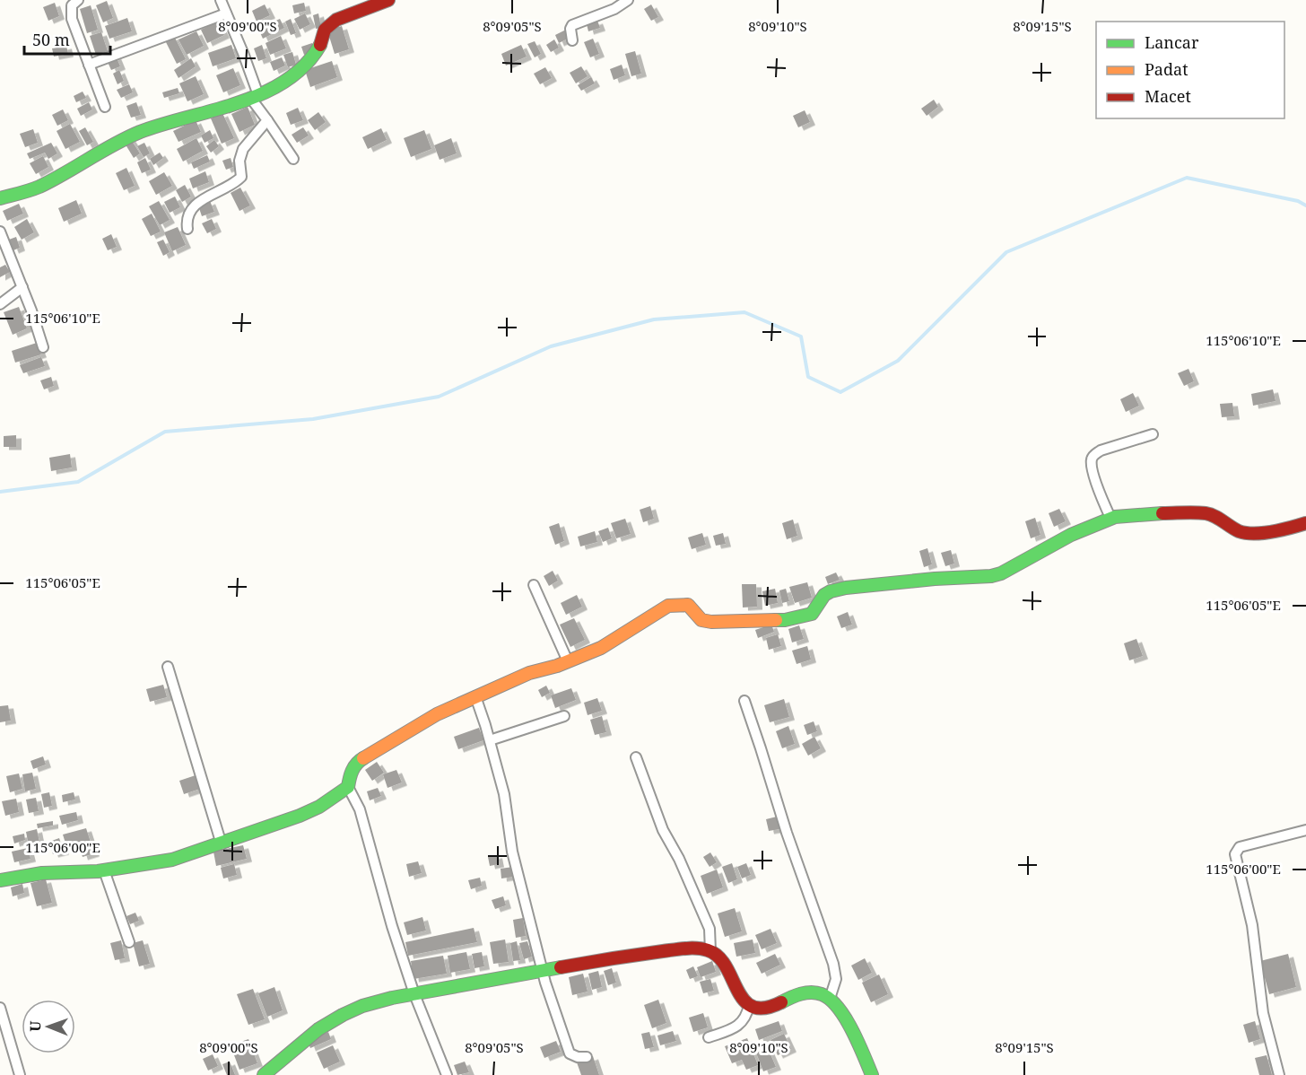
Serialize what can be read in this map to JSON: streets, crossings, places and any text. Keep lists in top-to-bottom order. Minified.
{"legend":["Lancar","Padat","Macet"],"scale_bar":"50 m","north":"left","coordinates":["8°09'00\"S","8°09'05\"S","8°09'10\"S","8°09'15\"S","115°06'10\"E","115°06'05\"E","115°06'00\"E"]}
